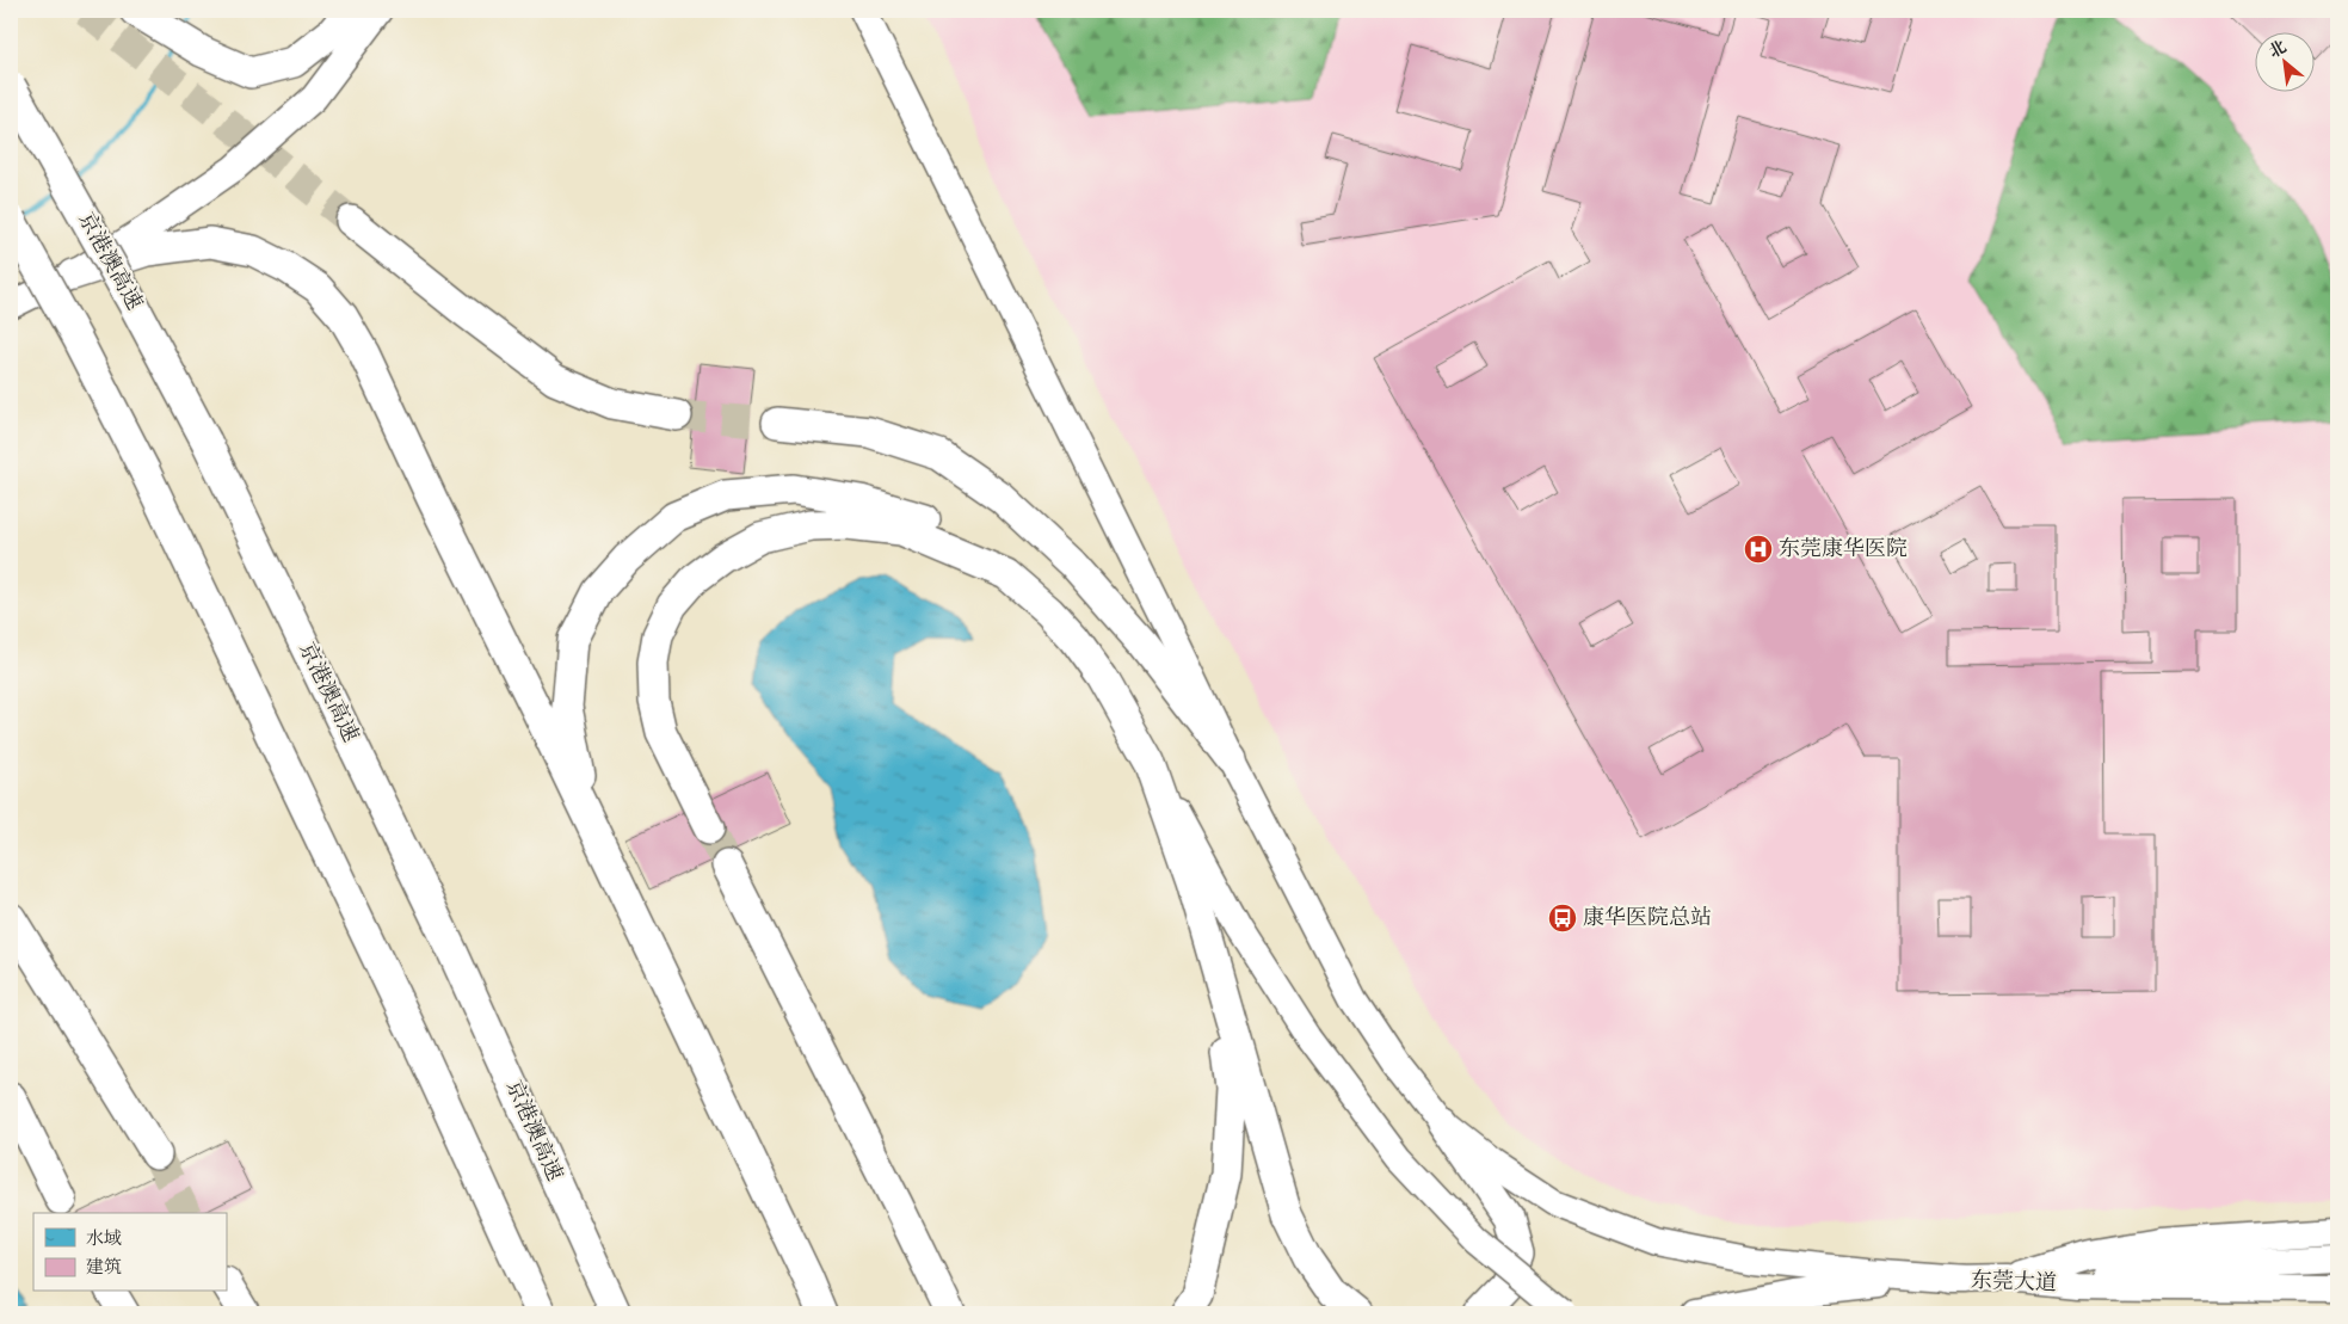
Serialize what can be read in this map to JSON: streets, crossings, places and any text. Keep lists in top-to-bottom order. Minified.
{"streets":{"highway":["京港澳高速","东莞大道"]},"places":{"hospital":["东莞康华医院"],"bus stop":["康华医院总站"]},"legend":["水域","建筑"],"north":"top left"}
